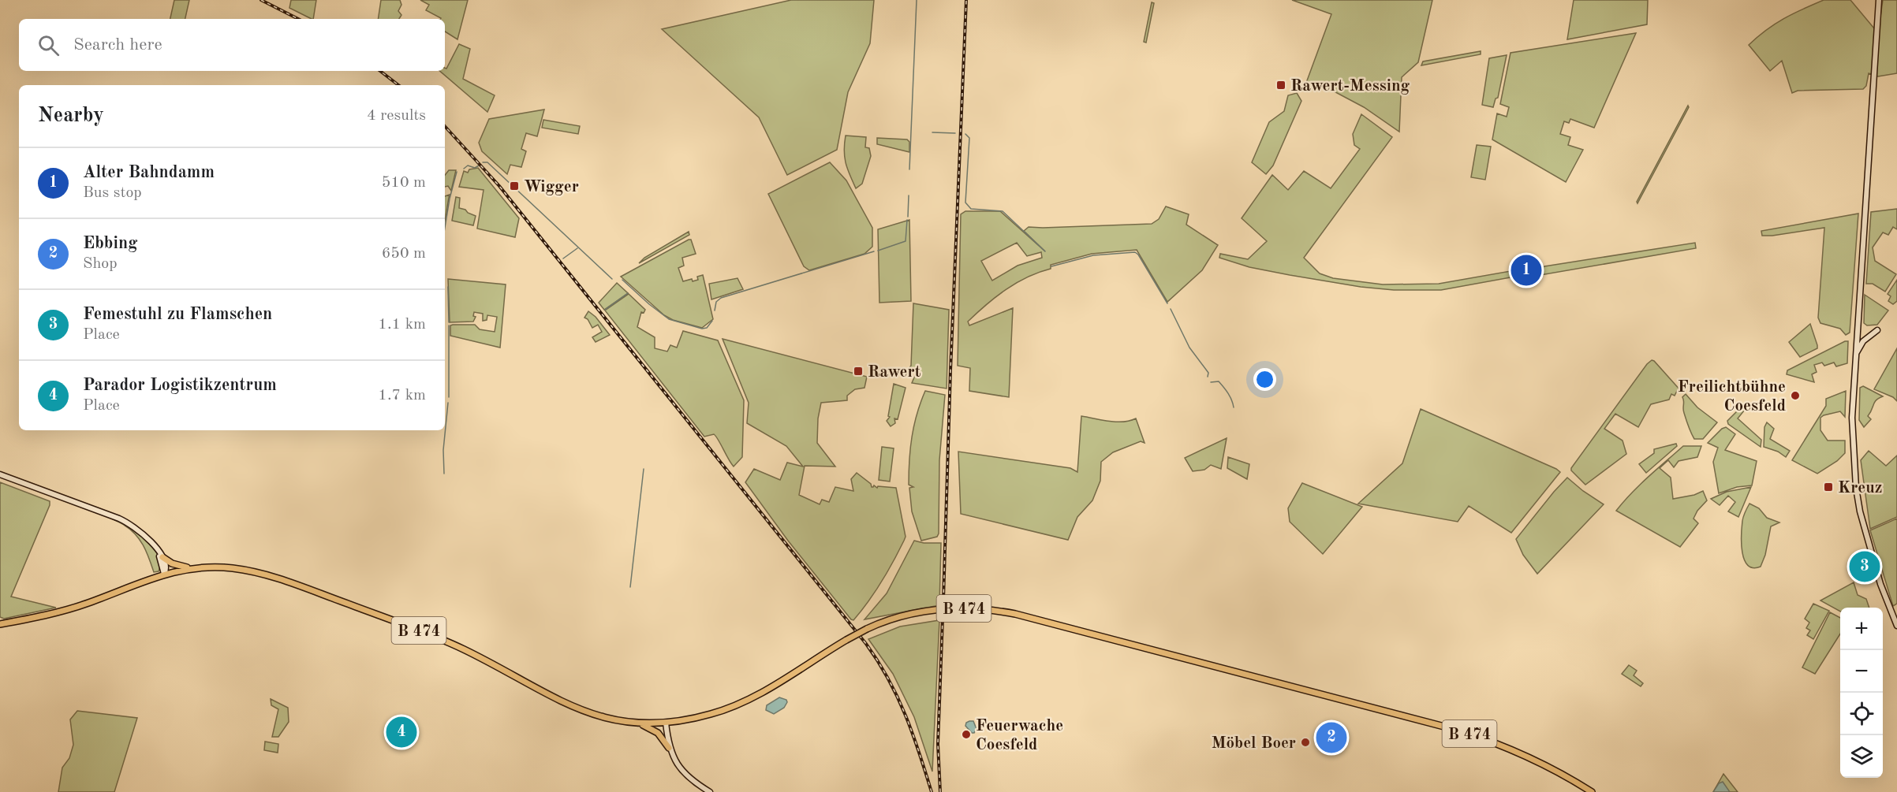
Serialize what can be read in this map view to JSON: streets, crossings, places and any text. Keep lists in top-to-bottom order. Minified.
{"streets":{"main road":["B 474"]},"places":{"transit":["Rawert-Messing","Wigger","Rawert","Kreuz"],"other":["Freilichtbühne Coesfeld","Feuerwache Coesfeld","Möbel Boer"]},"page":{"search":"Search here","heading":["Nearby","4 results"],"list":[{"mark":"1","name":"Alter Bahndamm","note":"Bus stop","value":"510 m"},{"mark":"2","name":"Ebbing","note":"Shop","value":"650 m"},{"mark":"3","name":"Femestuhl zu Flamschen","note":"Place","value":"1.1 km"},{"mark":"4","name":"Parador Logistikzentrum","note":"Place","value":"1.7 km"}],"pins":["1","3","4","2"],"map_buttons":["+","−"]}}
